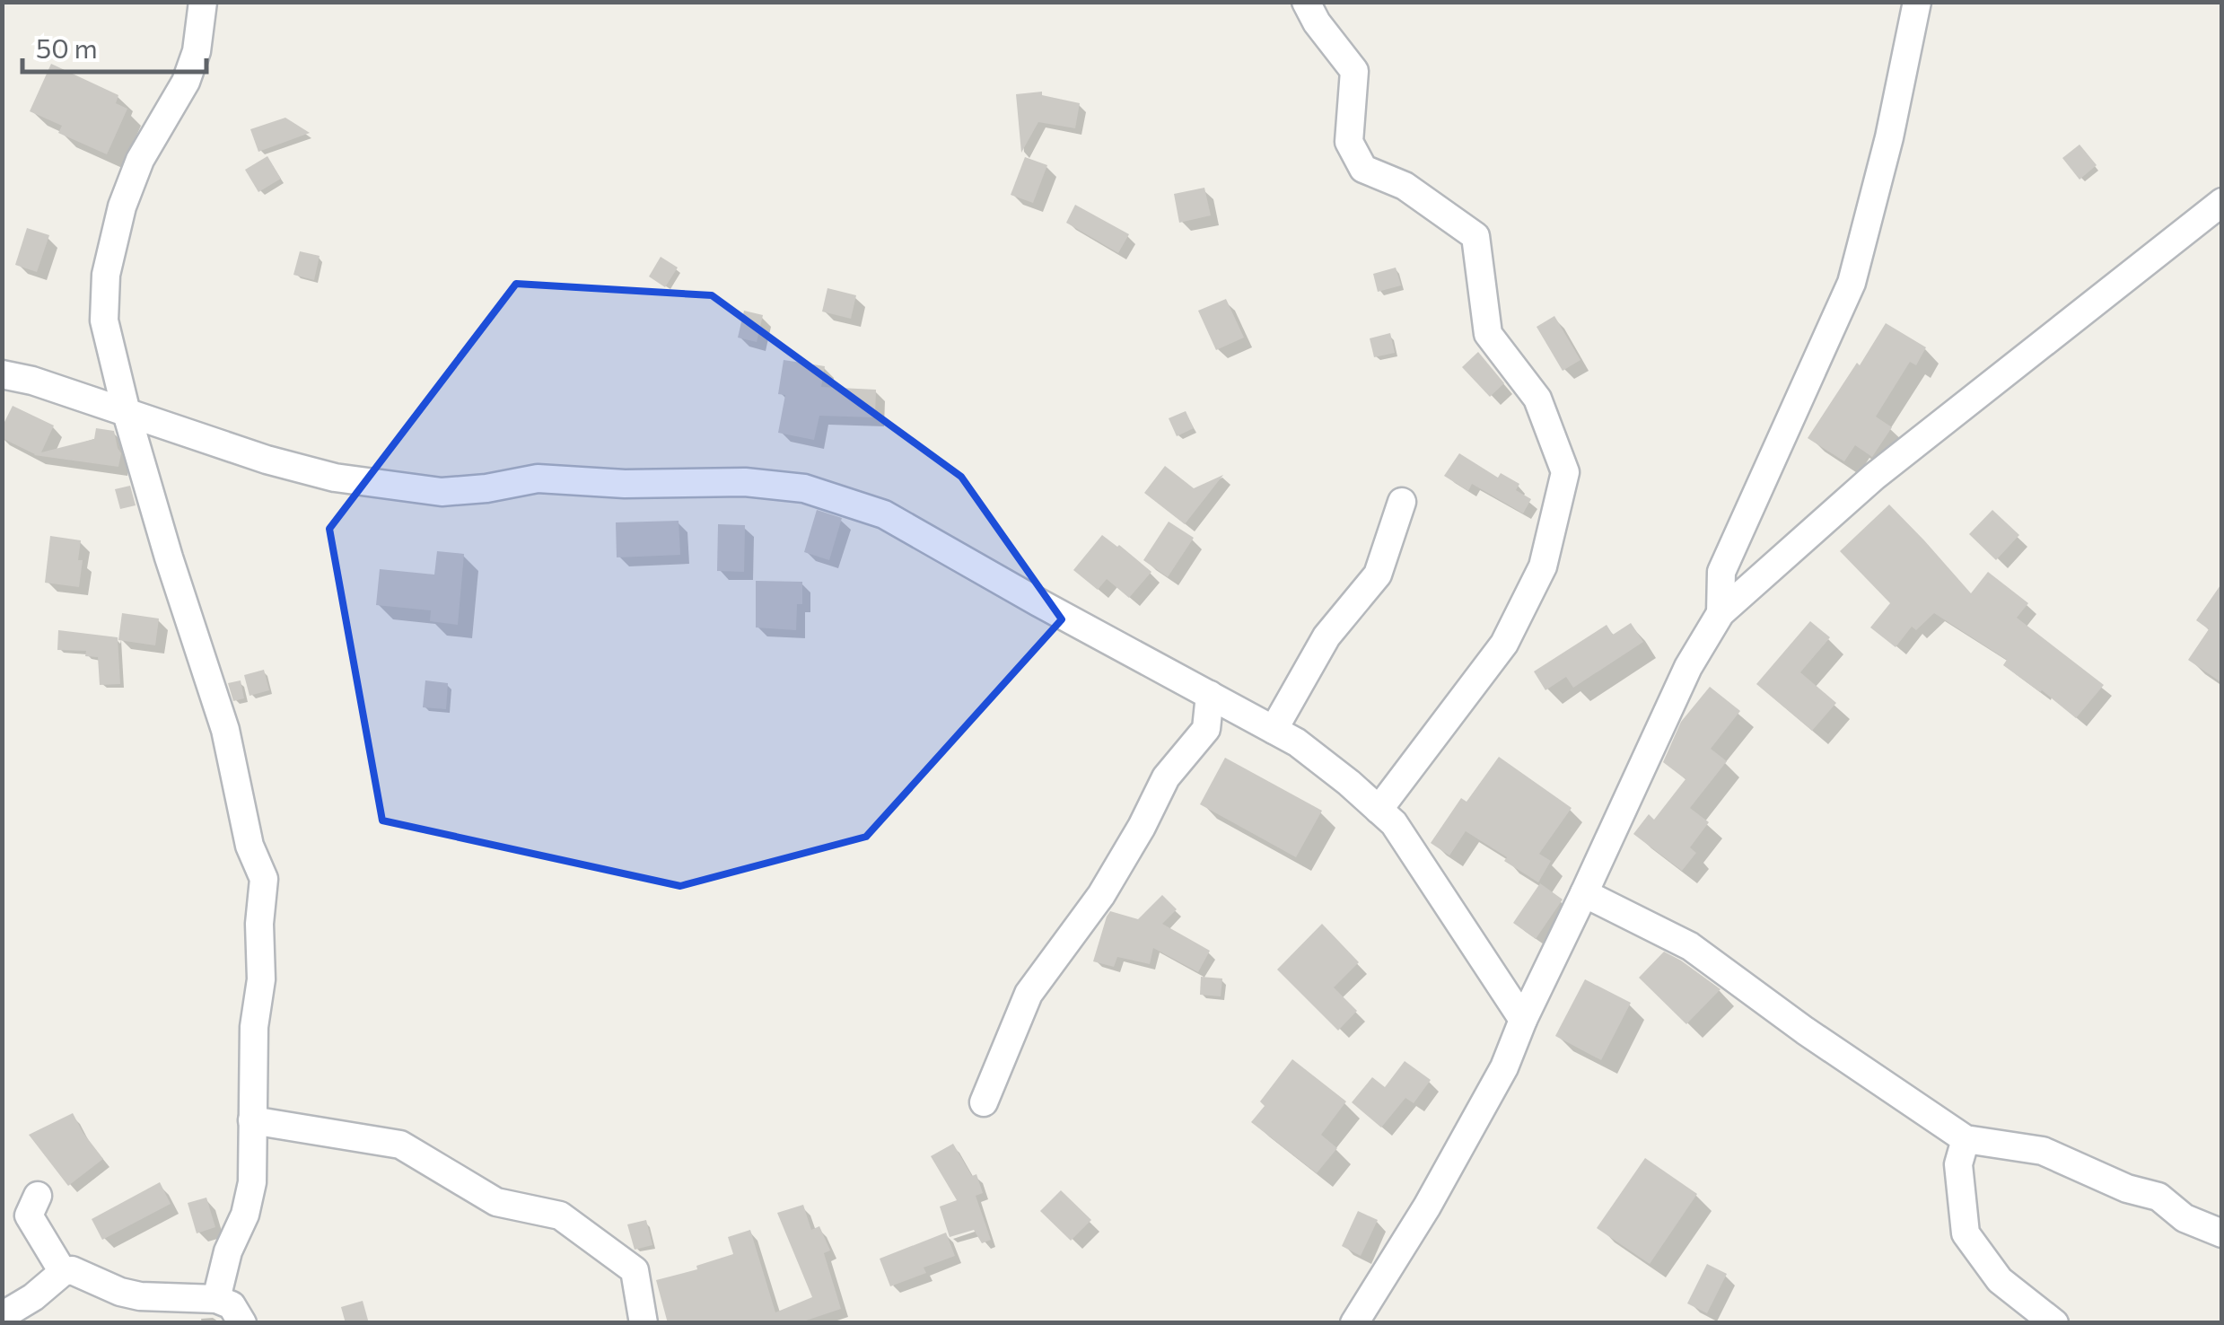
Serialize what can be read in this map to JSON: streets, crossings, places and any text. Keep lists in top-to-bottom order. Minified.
{"scale_bar":"50 m"}
